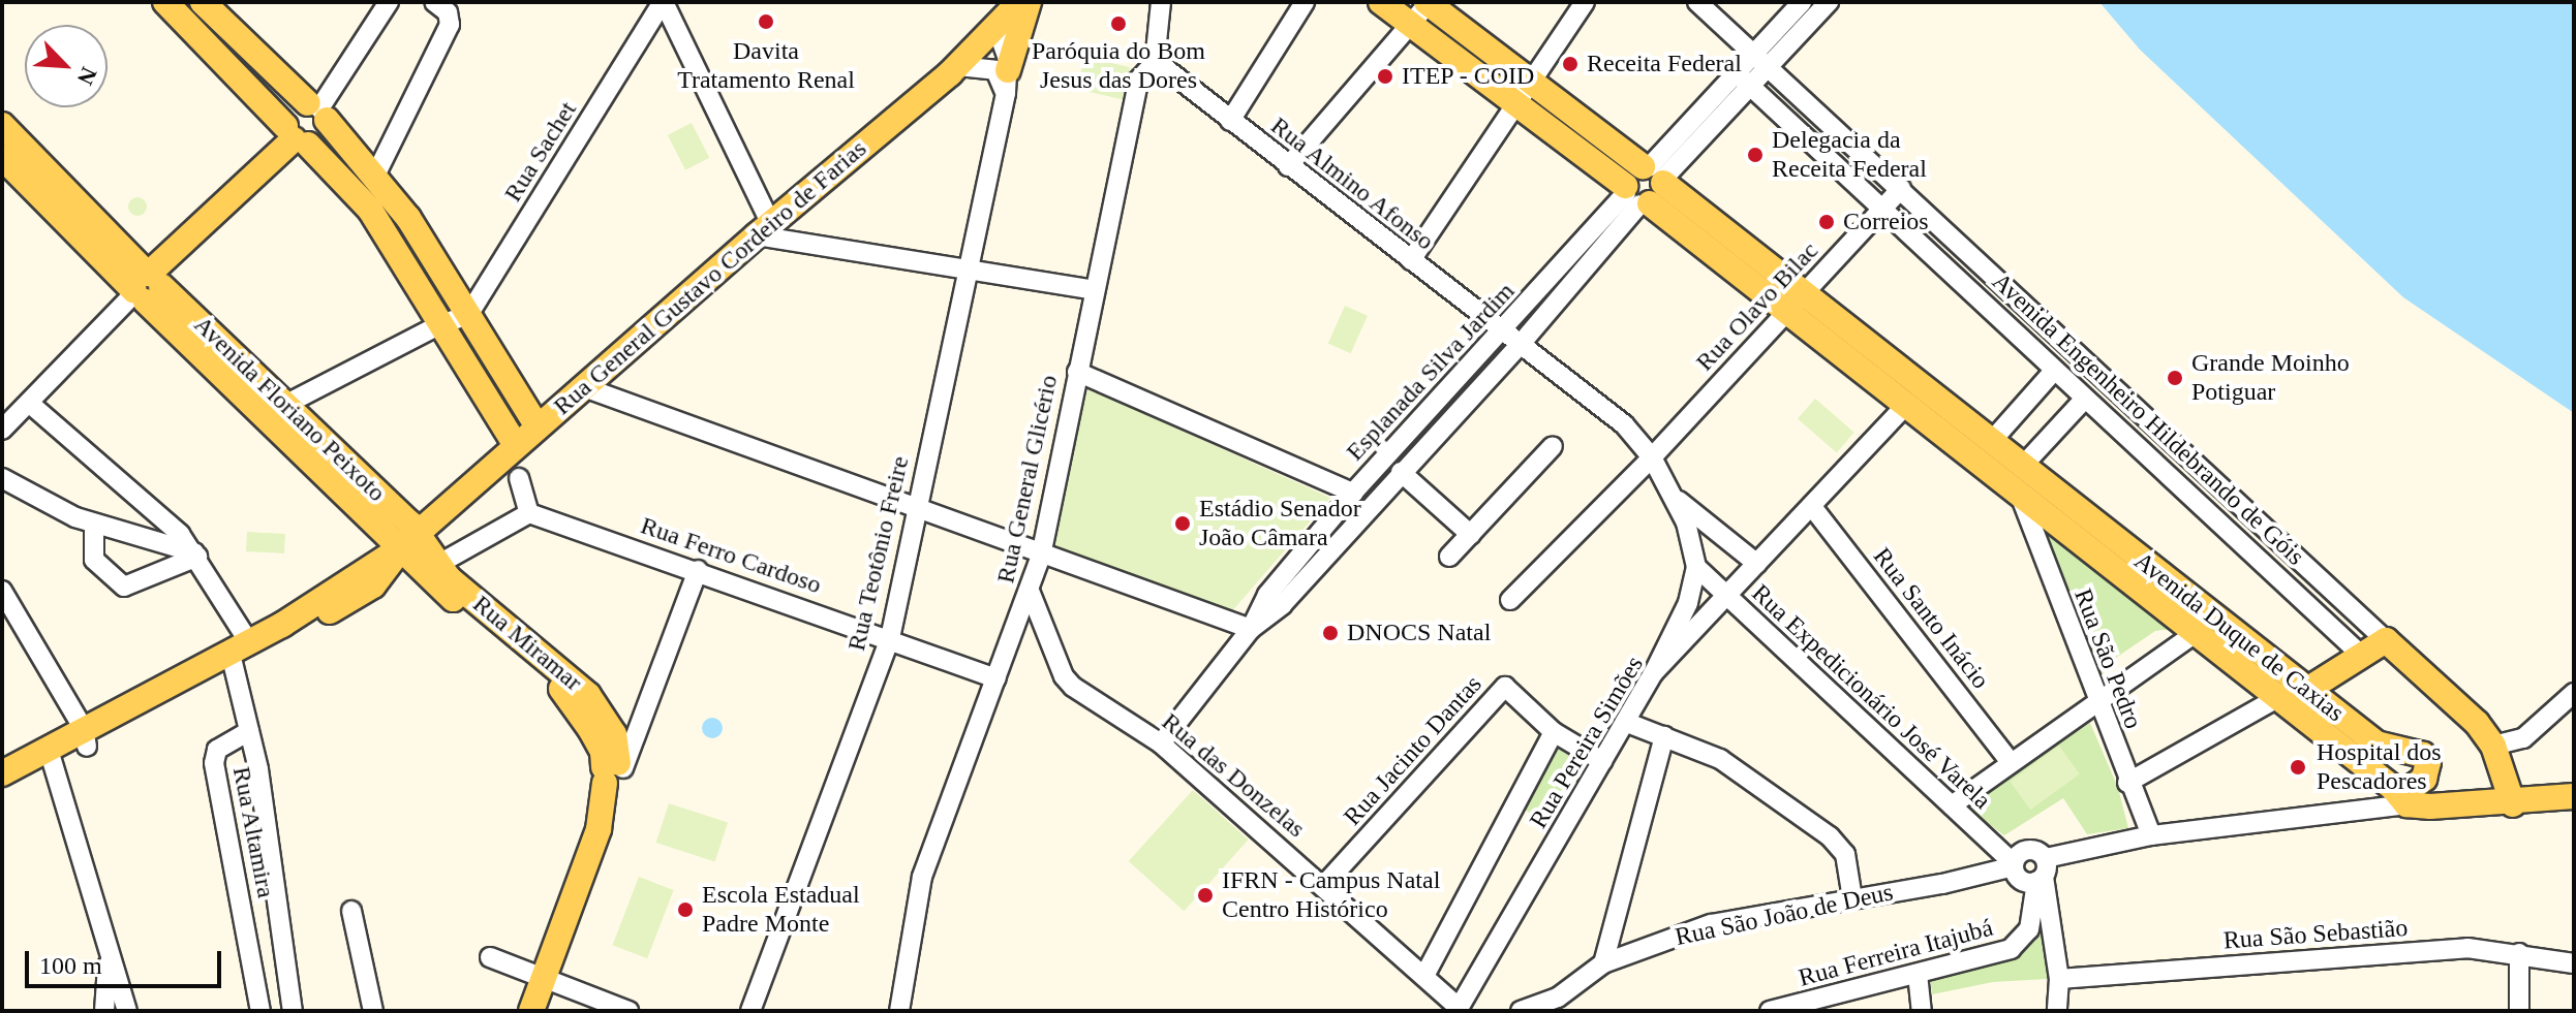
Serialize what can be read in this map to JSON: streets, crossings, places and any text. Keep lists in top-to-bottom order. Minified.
{"streets":{"main road":["Rua General Gustavo Cordeiro de Farias","Avenida Floriano Peixoto","Avenida Engenheiro Hildebrando de Góis","Avenida Duque de Caxias","Rua Miramar"],"street":["Rua Sachet","Rua Almino Afonso","Rua Olavo Bilac","Esplanada Silva Jardim","Rua General Glicério","Rua Teotônio Freire","Rua Ferro Cardoso","Rua Santo Inácio","Rua São Pedro","Rua Expedicionário José Varela","Rua Pereira Simões","Rua Jacinto Dantas","Rua das Donzelas","Rua Altamira","Rua São João de Deus","Rua São Sebastião","Rua Ferreira Itajubá"]},"crossings":[["Rua Almino Afonso","Rua Olavo Bilac"],["Rua Almino Afonso","Esplanada Silva Jardim"],["Rua Almino Afonso","Rua General Glicério"],["Rua General Gustavo Cordeiro de Farias","Avenida Floriano Peixoto"],["Rua General Gustavo Cordeiro de Farias","Rua Teotônio Freire"],["Rua General Gustavo Cordeiro de Farias","Rua Miramar"],["Rua Olavo Bilac","Avenida Engenheiro Hildebrando de Góis"],["Rua Olavo Bilac","Avenida Duque de Caxias"],["Esplanada Silva Jardim","Avenida Engenheiro Hildebrando de Góis"],["Esplanada Silva Jardim","Avenida Duque de Caxias"],["Esplanada Silva Jardim","Rua das Donzelas"],["Avenida Floriano Peixoto","Rua Miramar"],["Rua General Glicério","Rua Ferro Cardoso"],["Rua General Glicério","Rua das Donzelas"],["Rua Teotônio Freire","Rua Ferro Cardoso"],["Rua Santo Inácio","Rua Pereira Simões"],["Avenida Duque de Caxias","Rua São Pedro"],["Avenida Duque de Caxias","Rua Pereira Simões"],["Rua Expedicionário José Varela","Rua Pereira Simões"],["Rua Expedicionário José Varela","Rua São João de Deus"],["Rua Expedicionário José Varela","Rua Ferreira Itajubá"],["Rua Pereira Simões","Rua das Donzelas"],["Rua Jacinto Dantas","Rua das Donzelas"],["Rua São João de Deus","Rua Ferreira Itajubá"]],"places":["Davita Tratamento Renal","Paróquia do Bom Jesus das Dores","Receita Federal","ITEP - COID","Delegacia da Receita Federal","Correios","Grande Moinho Potiguar","Estádio Senador João Câmara","DNOCS Natal","Hospital dos Pescadores","IFRN - Campus Natal Centro Histórico","Escola Estadual Padre Monte"],"scale_bar":"100 m","north":"bottom right"}
